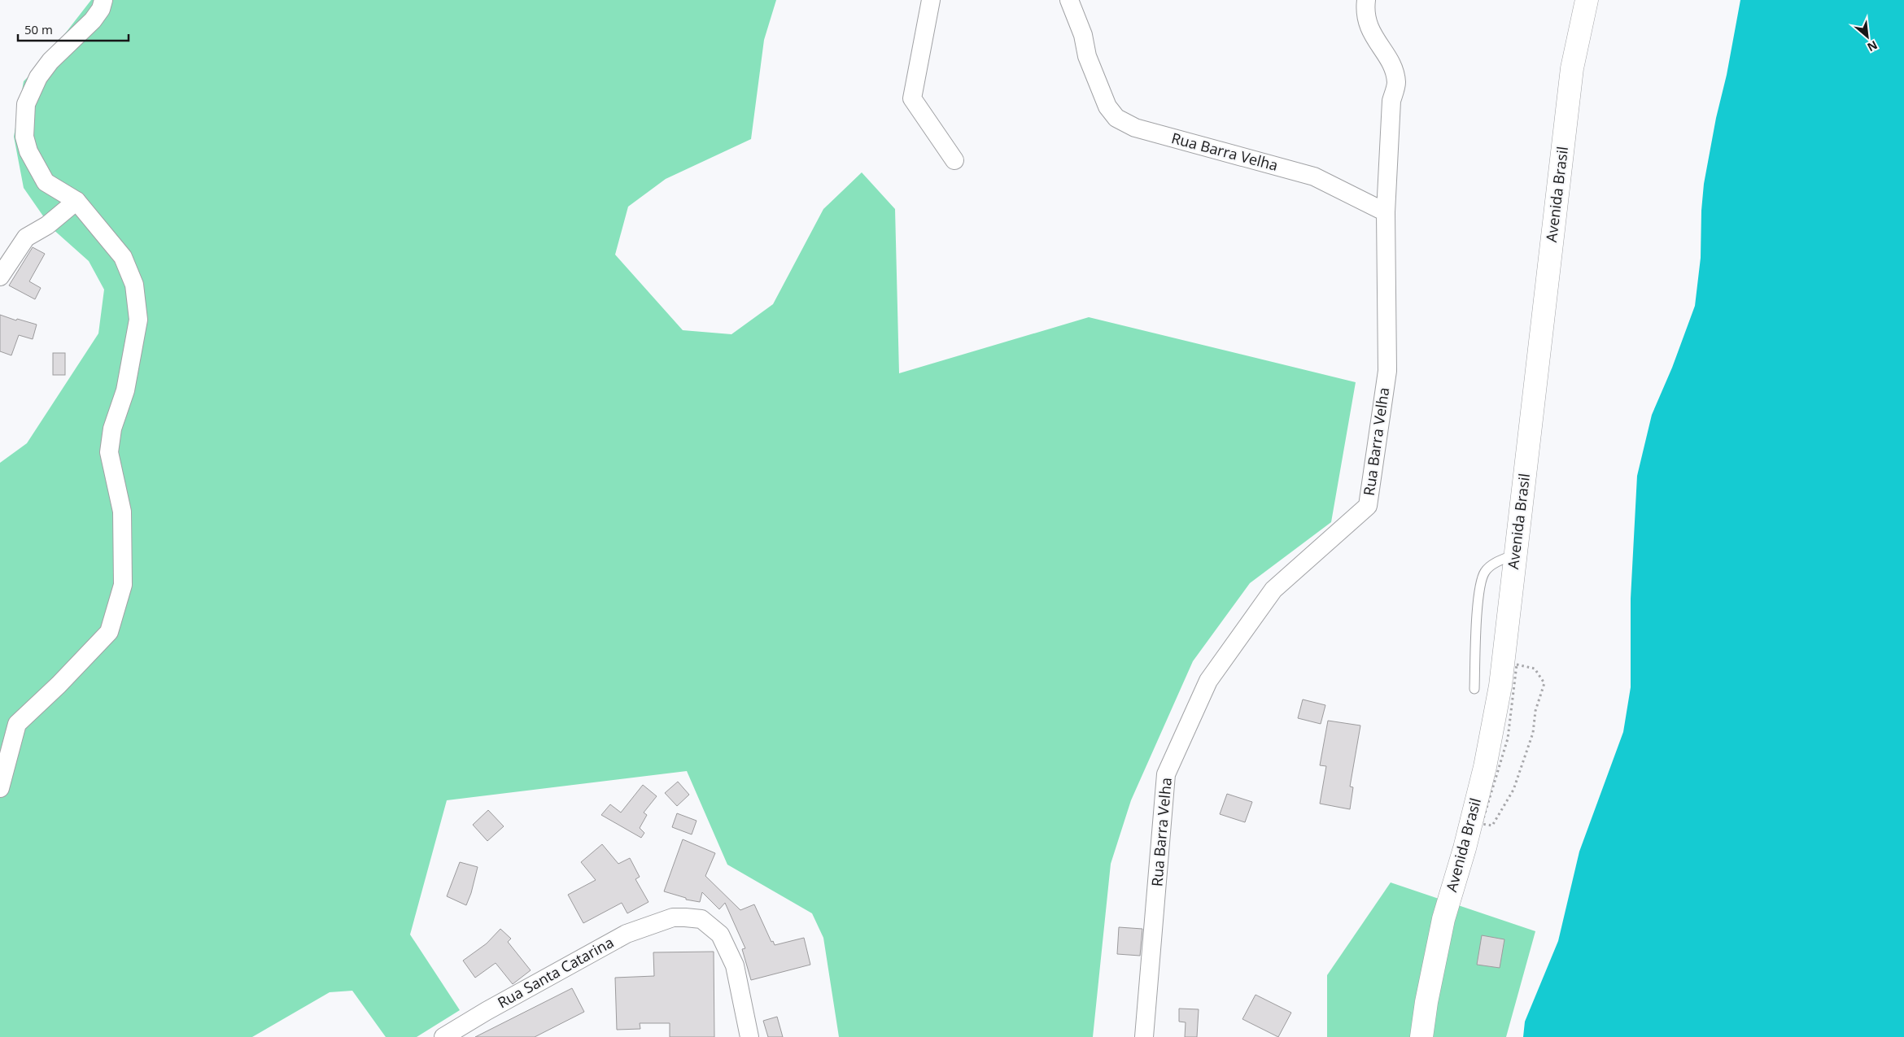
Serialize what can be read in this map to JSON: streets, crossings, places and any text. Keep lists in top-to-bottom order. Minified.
{"streets":{"main road":["Avenida Brasil"],"street":["Rua Barra Velha","Rua Santa Catarina"]},"scale_bar":"50 m","north":"bottom right"}
